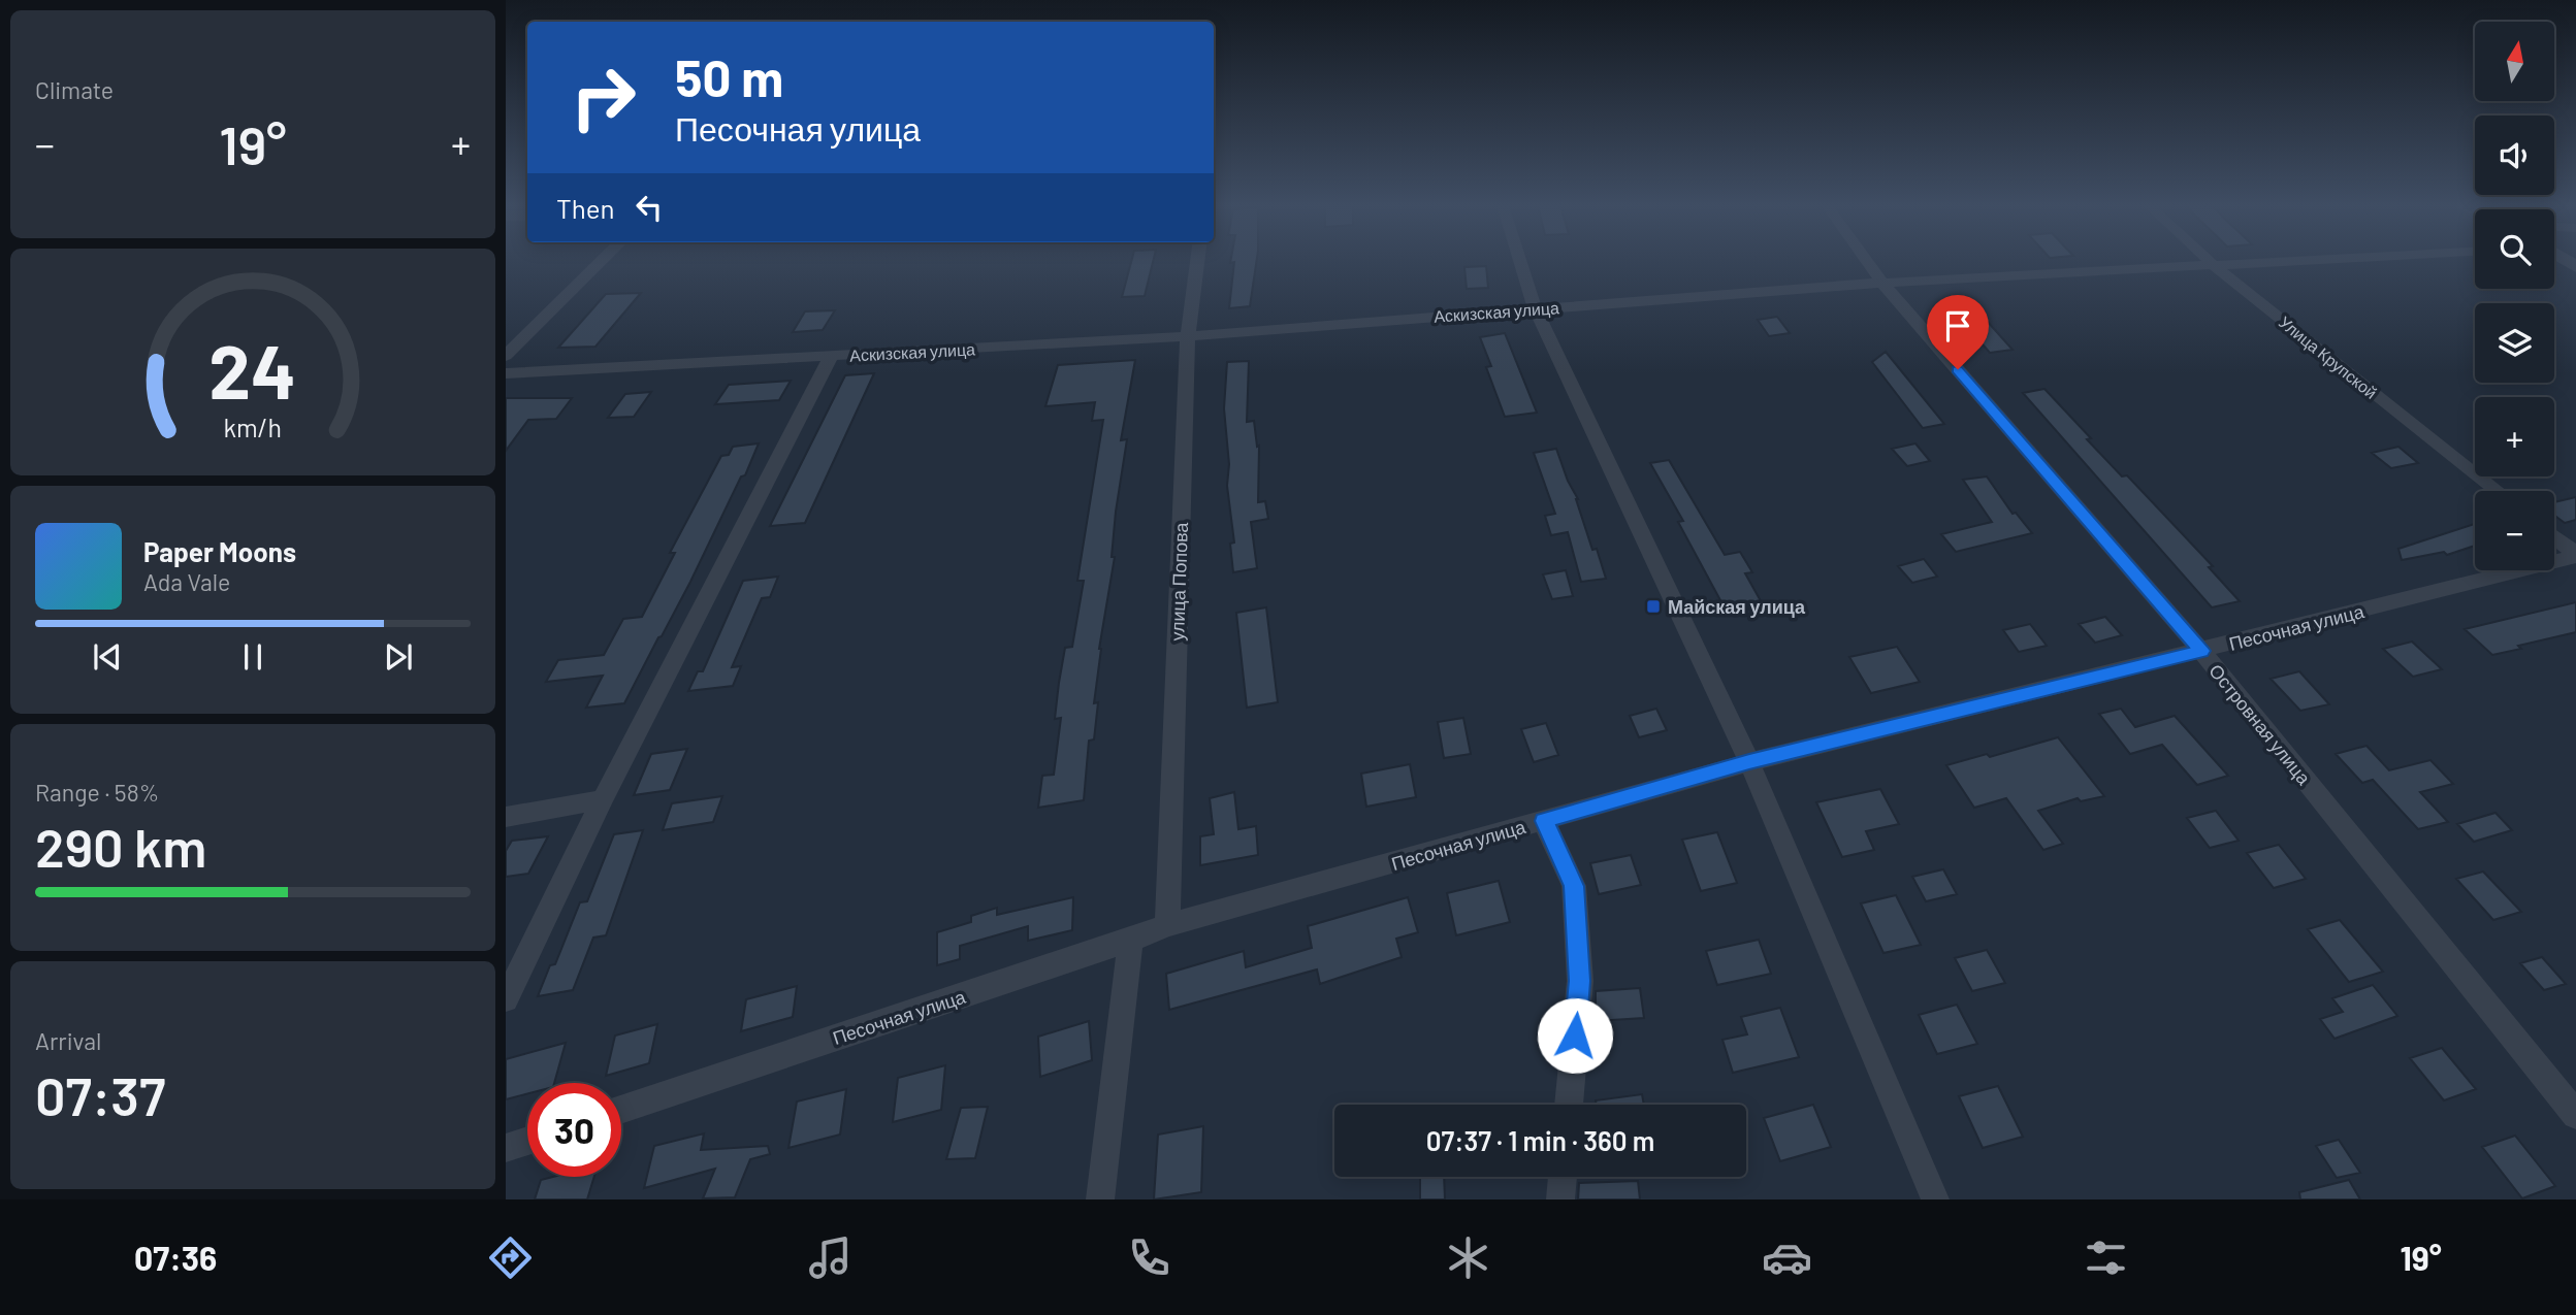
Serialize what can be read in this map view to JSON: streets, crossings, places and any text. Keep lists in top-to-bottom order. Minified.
{"streets":{"street":["Аскизская улица","Улица Крупской","улица Попова","Песочная улица","Островная улица"]},"crossings":[["Аскизская улица","Улица Крупской"],["Аскизская улица","улица Попова"],["Аскизская улица","Островная улица"],["улица Попова","Песочная улица"],["Песочная улица","Островная улица"]],"places":{"transit":["Майская улица"]},"north":"top","page":{"tile":["Climate",["Range · 58%","290 km"],["Arrival","07:37"]],"map_buttons":["+","−"],"turn":["50 m","Песочная улица"],"heat":["−","19°","+"],"then":"Then","song":["Paper Moons","Ada Vale"],"limit":"30","trip":"07:37 · 1 min · 360 m","tabs":["07:36","19°"],"gauge":["24","km/h"]}}
